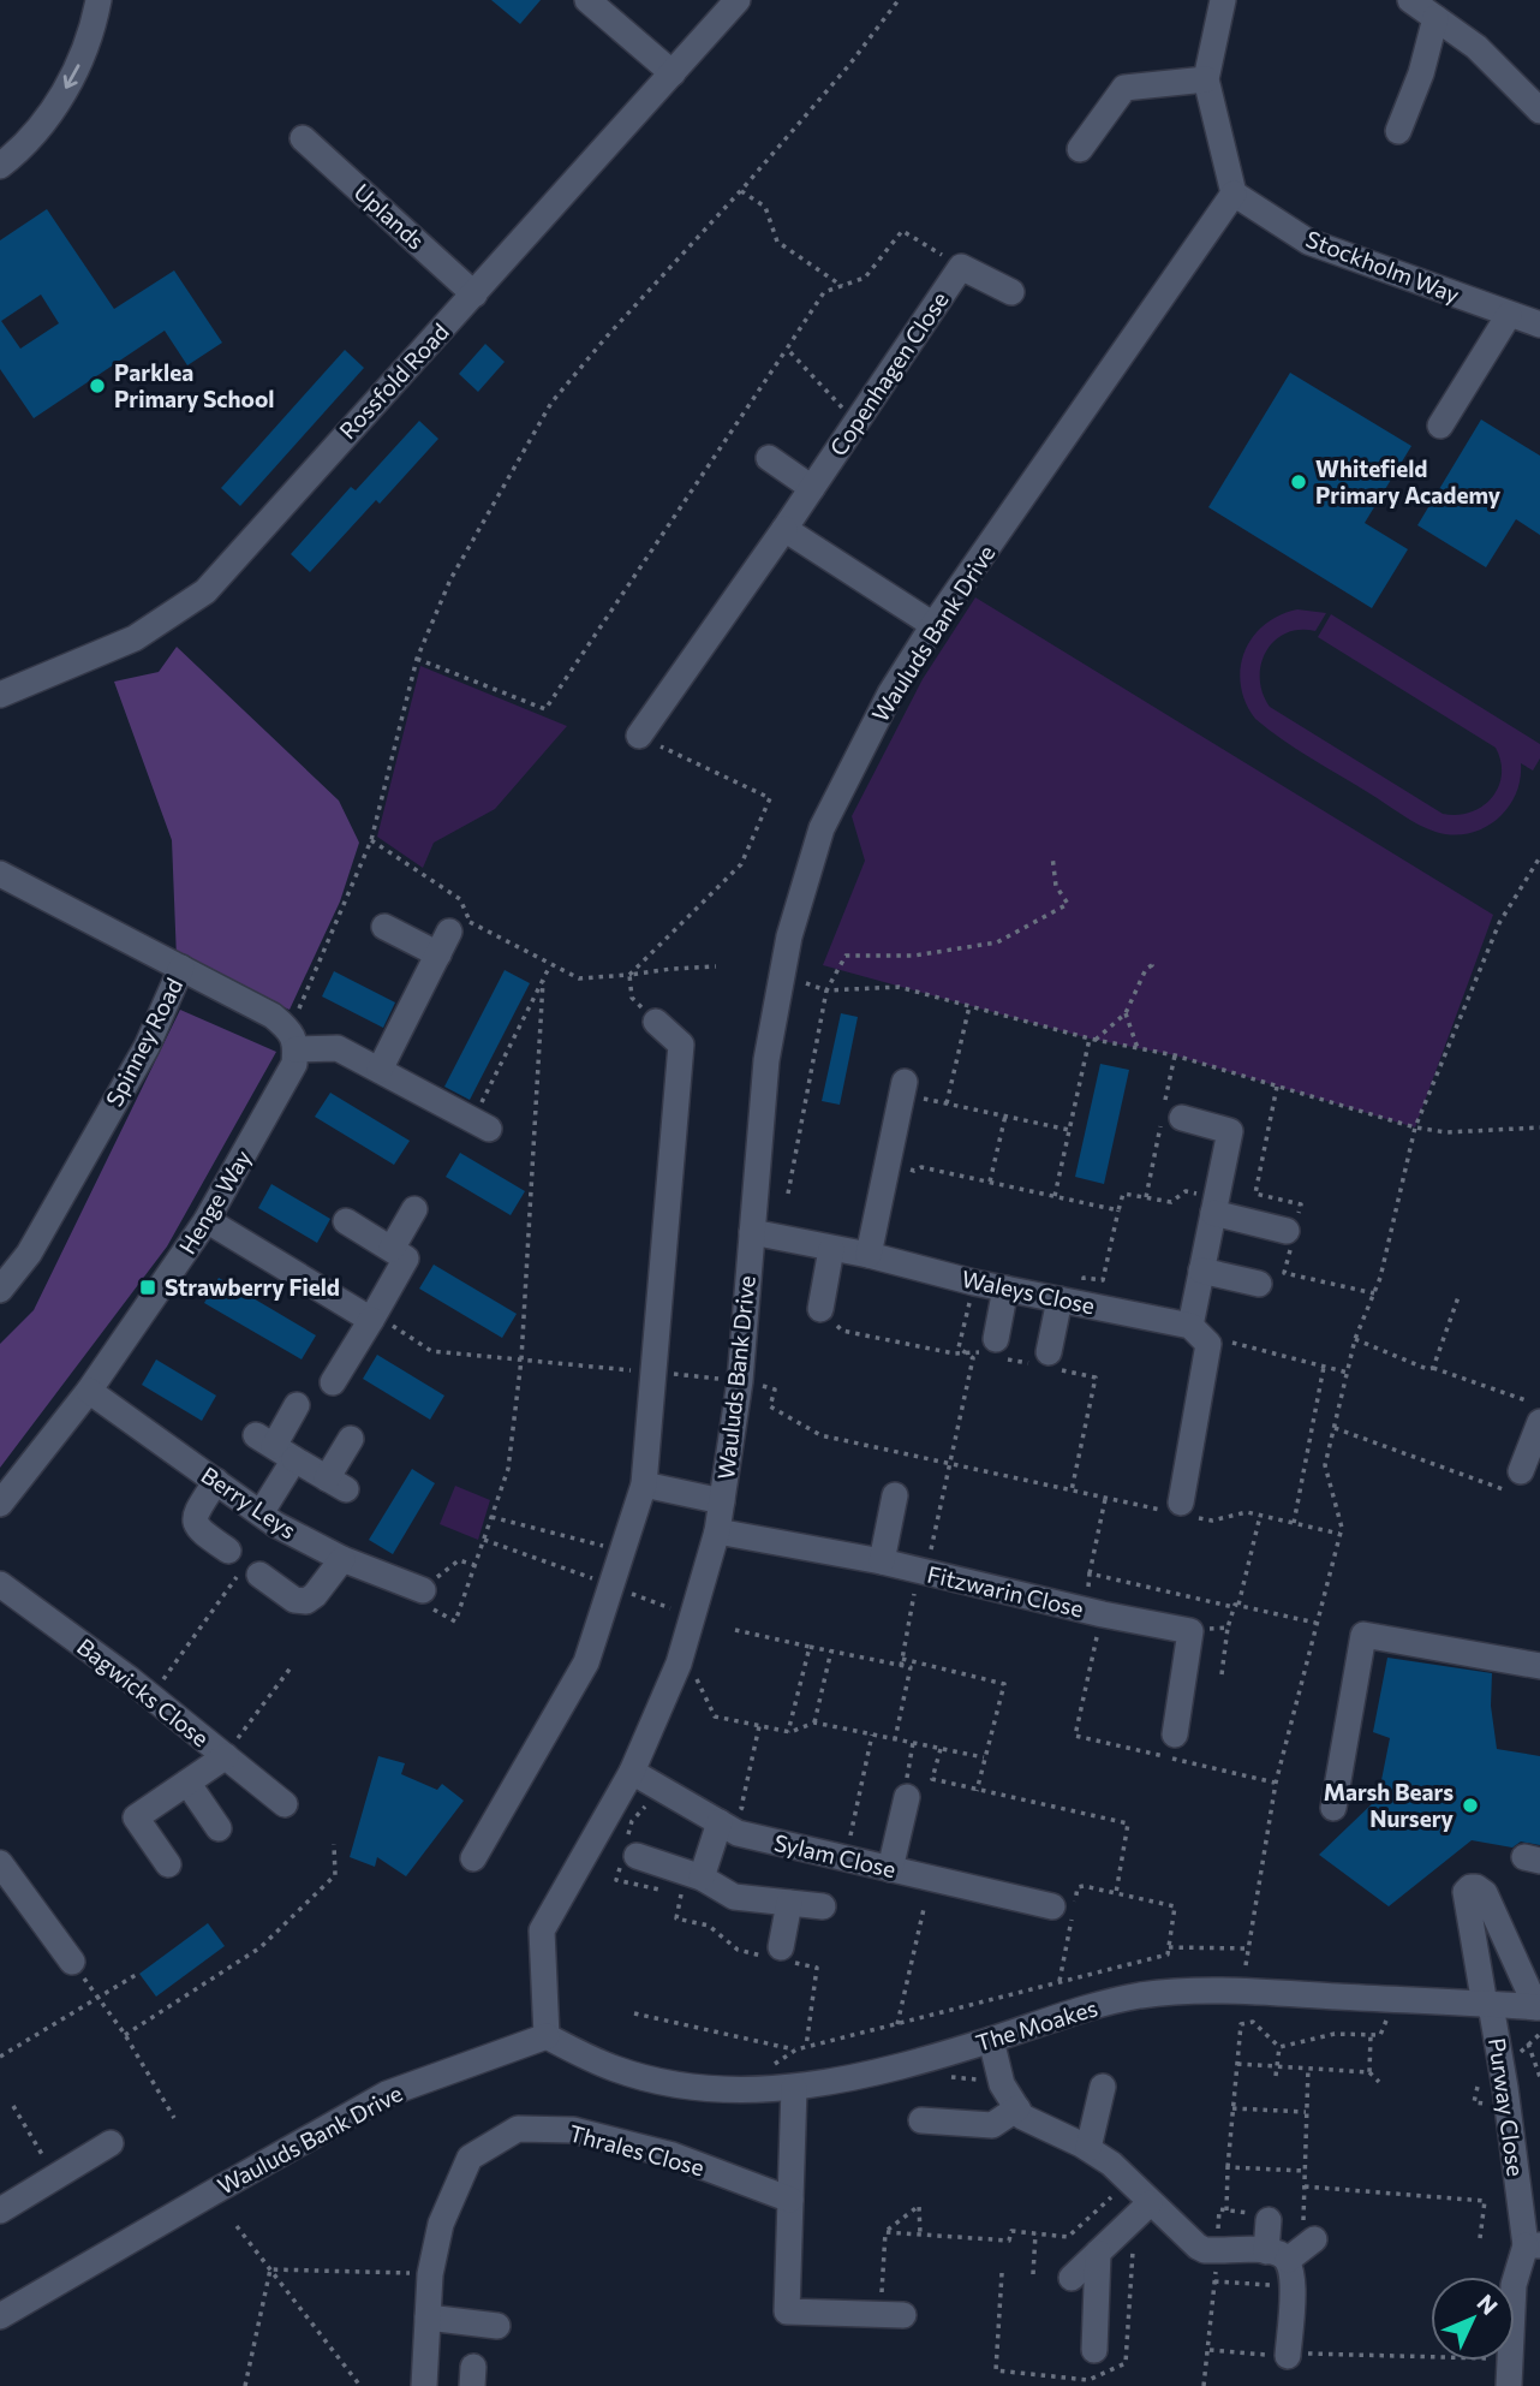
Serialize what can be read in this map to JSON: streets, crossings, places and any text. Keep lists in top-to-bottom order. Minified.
{"streets":{"street":["Uplands","Stockholm Way","Copenhagen Close","Rossfold Road","Wauluds Bank Drive","Spinney Road","Henge Way","Waleys Close","Berry Leys","Fitzwarin Close","Bagwicks Close","Sylam Close","The Moakes","Purway Close","Thrales Close"]},"crossings":[["Uplands","Rossfold Road"],["Stockholm Way","Wauluds Bank Drive"],["Wauluds Bank Drive","Waleys Close"],["Wauluds Bank Drive","Fitzwarin Close"],["Wauluds Bank Drive","Sylam Close"],["Wauluds Bank Drive","The Moakes"],["Henge Way","Berry Leys"],["The Moakes","Purway Close"]],"places":{"other":["Parklea Primary School","Whitefield Primary Academy","Marsh Bears Nursery"],"transit":["Strawberry Field"]},"north":"top right"}
